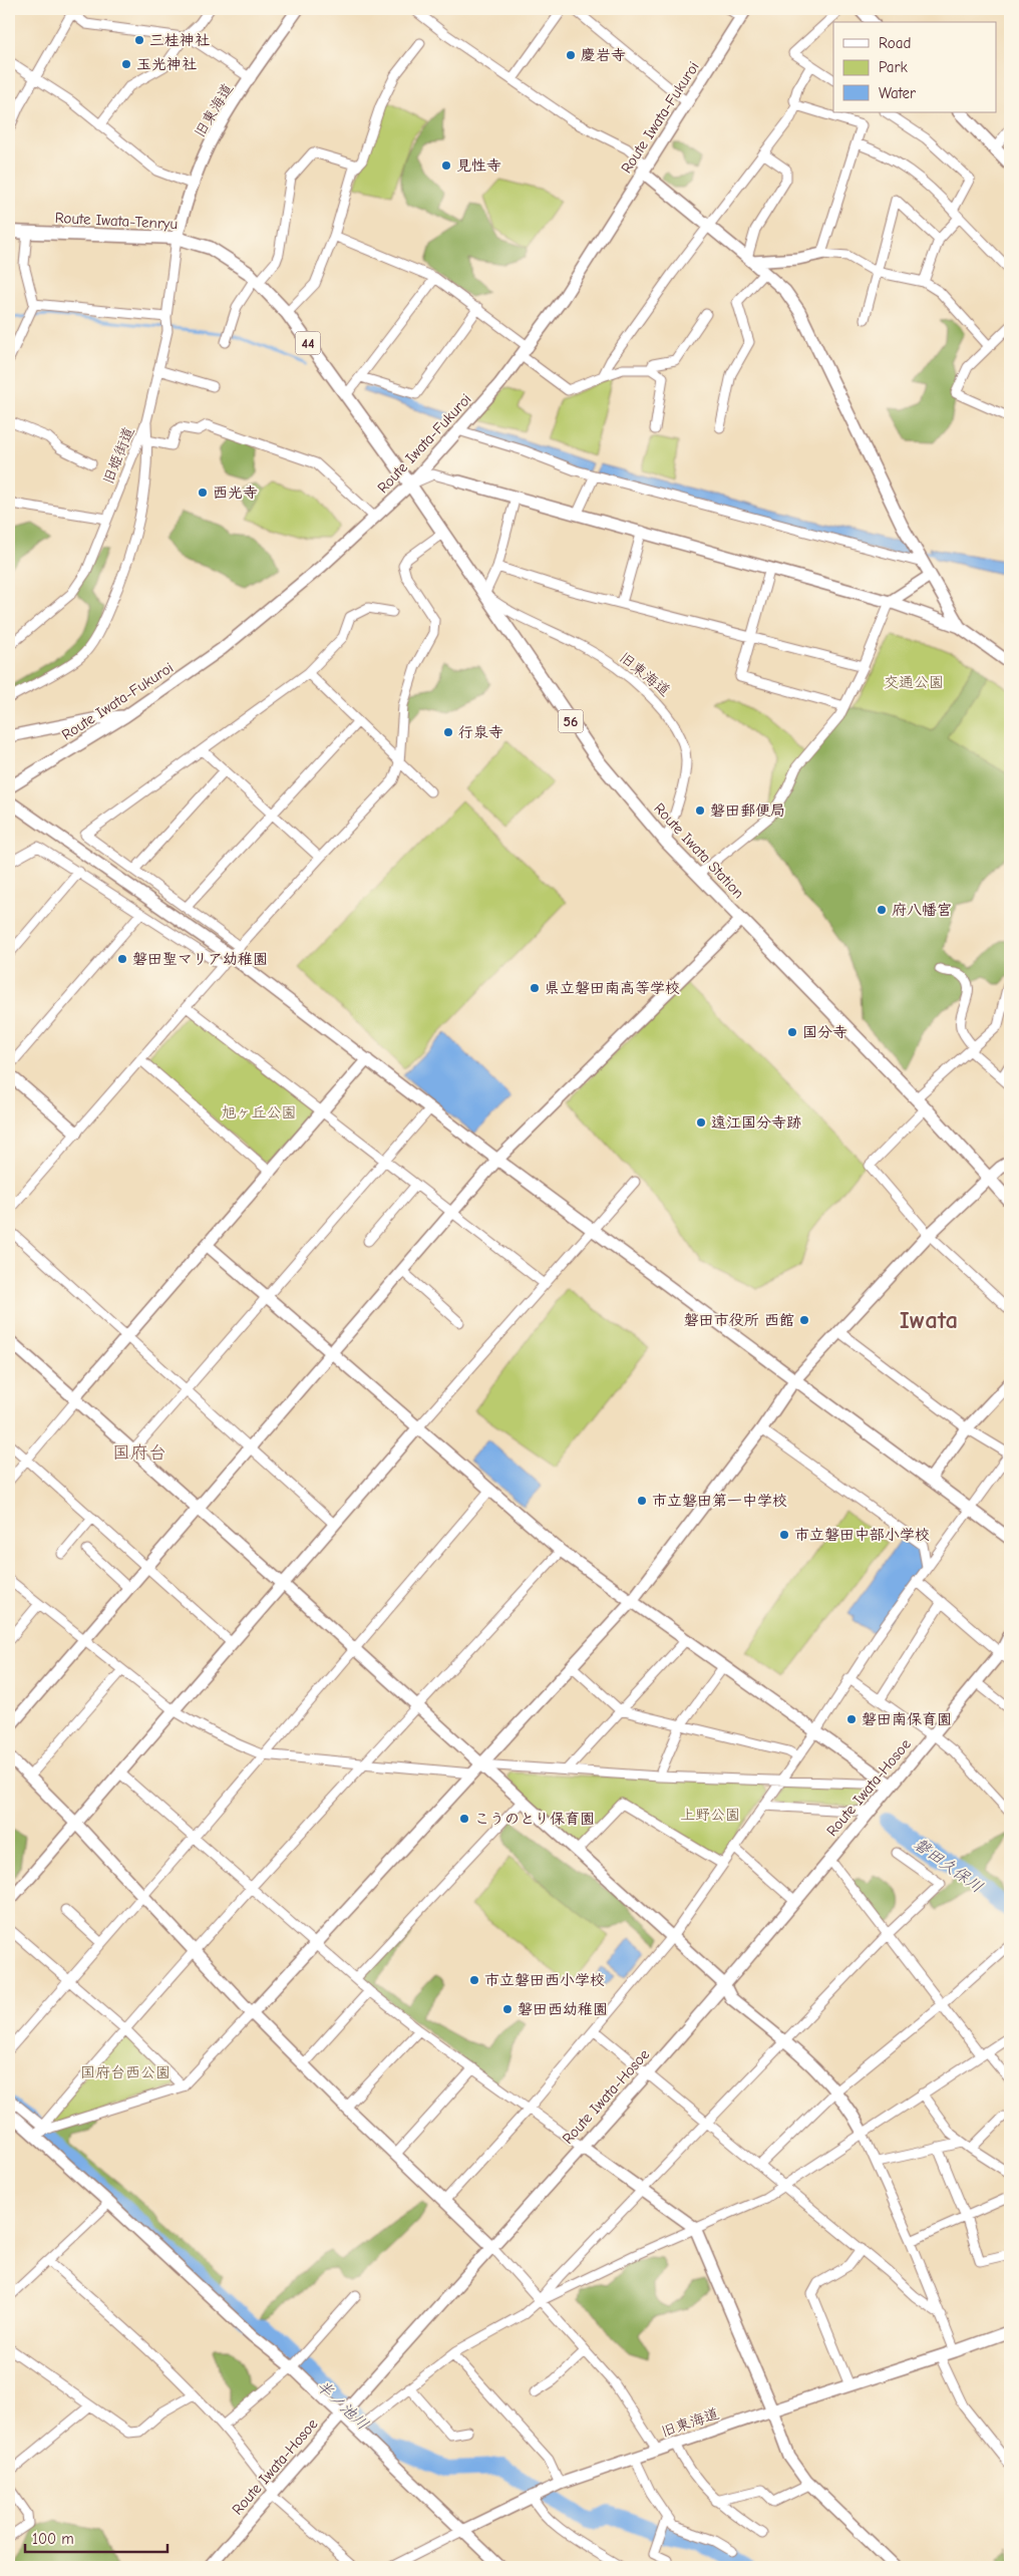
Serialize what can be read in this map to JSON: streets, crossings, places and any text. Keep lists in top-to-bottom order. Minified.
{"streets":{"main road":["Route Iwata-Tenryu","44","56","Route Iwata Station"],"street":["旧東海道","Route Iwata-Fukuroi","旧姫街道","Route Iwata-Hosoe"]},"crossings":[["旧東海道","Route Iwata-Tenryu"],["旧東海道","旧姫街道"],["旧東海道","Route Iwata Station"],["Route Iwata-Fukuroi","Route Iwata-Tenryu"],["Route Iwata-Fukuroi","Route Iwata Station"],["Route Iwata-Tenryu","旧姫街道"],["Route Iwata-Tenryu","Route Iwata Station"]],"districts":["Iwata","国府台"],"water":["磐田久保川","半ノ池川"],"parks":["交通公園","旭ヶ丘公園","上野公園","国府台西公園"],"places":["三桂神社","慶岩寺","玉光神社","見性寺","西光寺","行泉寺","磐田郵便局","府八幡宮","磐田聖マリア幼稚園","県立磐田南高等学校","国分寺","遠江国分寺跡","磐田市役所 西館","市立磐田第一中学校","市立磐田中部小学校","磐田南保育園","こうのとり保育園","市立磐田西小学校","磐田西幼稚園"],"legend":["Road","Park","Water"],"scale_bar":"100 m"}
